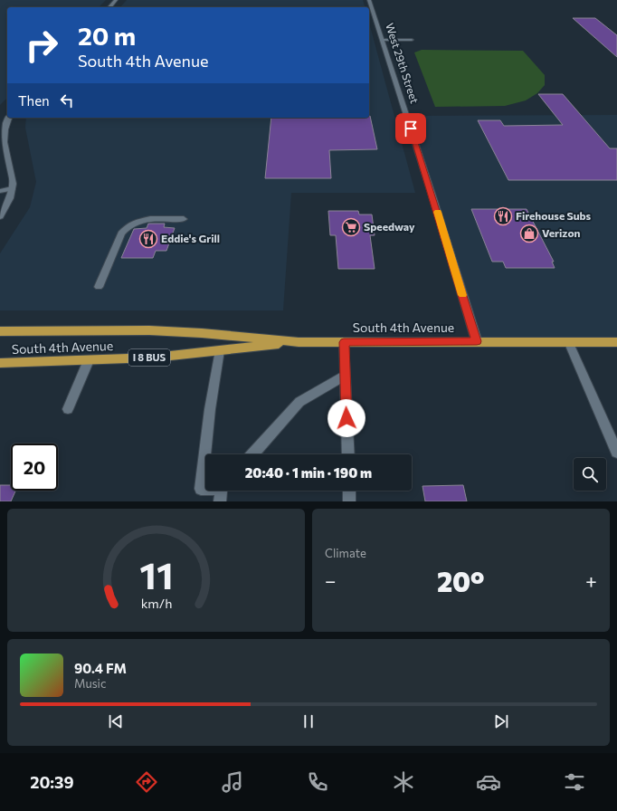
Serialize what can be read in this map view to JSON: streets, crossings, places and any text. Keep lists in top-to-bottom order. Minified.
{"streets":{"main road":["South 4th Avenue","I 8 BUS"],"street":["West 29th Street"]},"crossings":[["West 29th Street","South 4th Avenue"]],"places":{"restaurant":["Firehouse Subs","Eddie's Grill"],"supermarket":["Speedway"],"shop":["Verizon"]},"page":{"turn":["20 m","South 4th Avenue"],"then":"Then","limit":"20","trip":"20:40 · 1 min · 190 m","tile":"Climate","heat":["−","20°","+"],"song":["90.4 FM","Music"],"tabs":"20:39","gauge":["11","km/h"]}}
